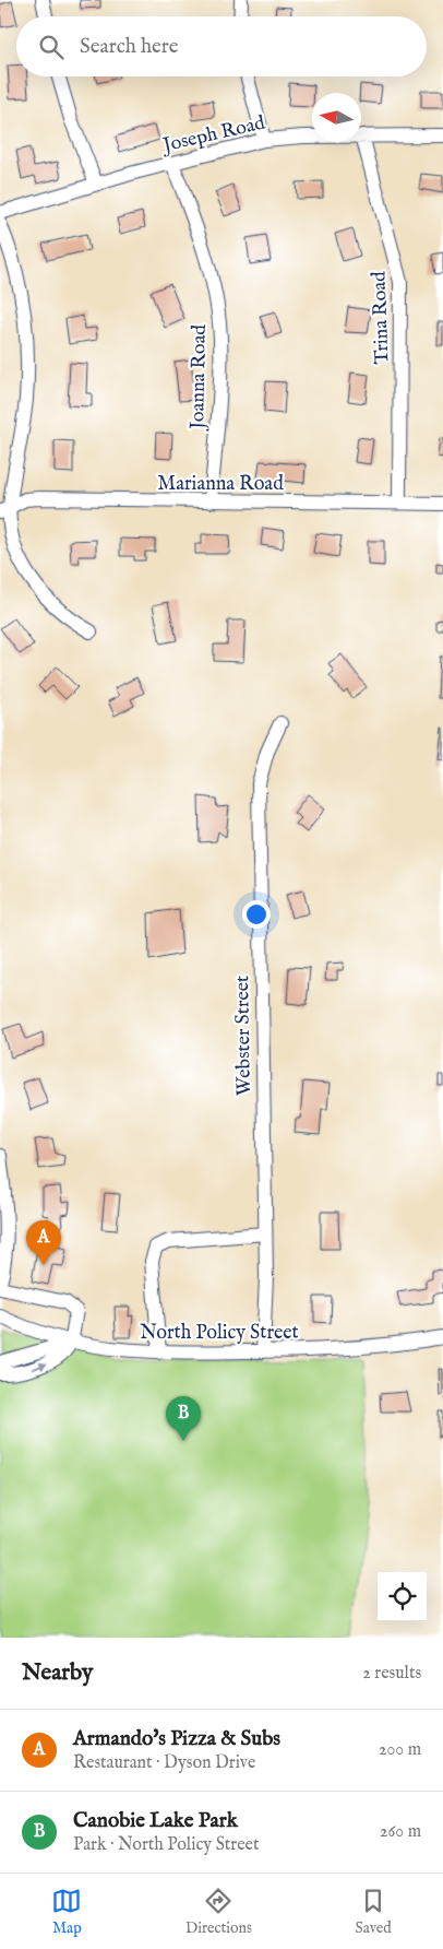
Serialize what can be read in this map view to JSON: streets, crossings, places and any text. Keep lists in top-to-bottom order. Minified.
{"streets":{"street":["Joseph Road","Trina Road","Joanna Road","Marianna Road","Webster Street","North Policy Street"]},"crossings":[["Joseph Road","Trina Road"],["Joseph Road","Joanna Road"],["Trina Road","Marianna Road"],["Joanna Road","Marianna Road"],["Webster Street","North Policy Street"]],"north":"left","page":{"search":"Search here","pins":["A","B"],"heading":["Nearby","2 results"],"list":[{"mark":"A","name":"Armando's Pizza & Subs","note":"Restaurant · Dyson Drive","value":"200 m"},{"mark":"B","name":"Canobie Lake Park","note":"Park · North Policy Street","value":"260 m"}],"nav":["Map","Directions","Saved"]}}
